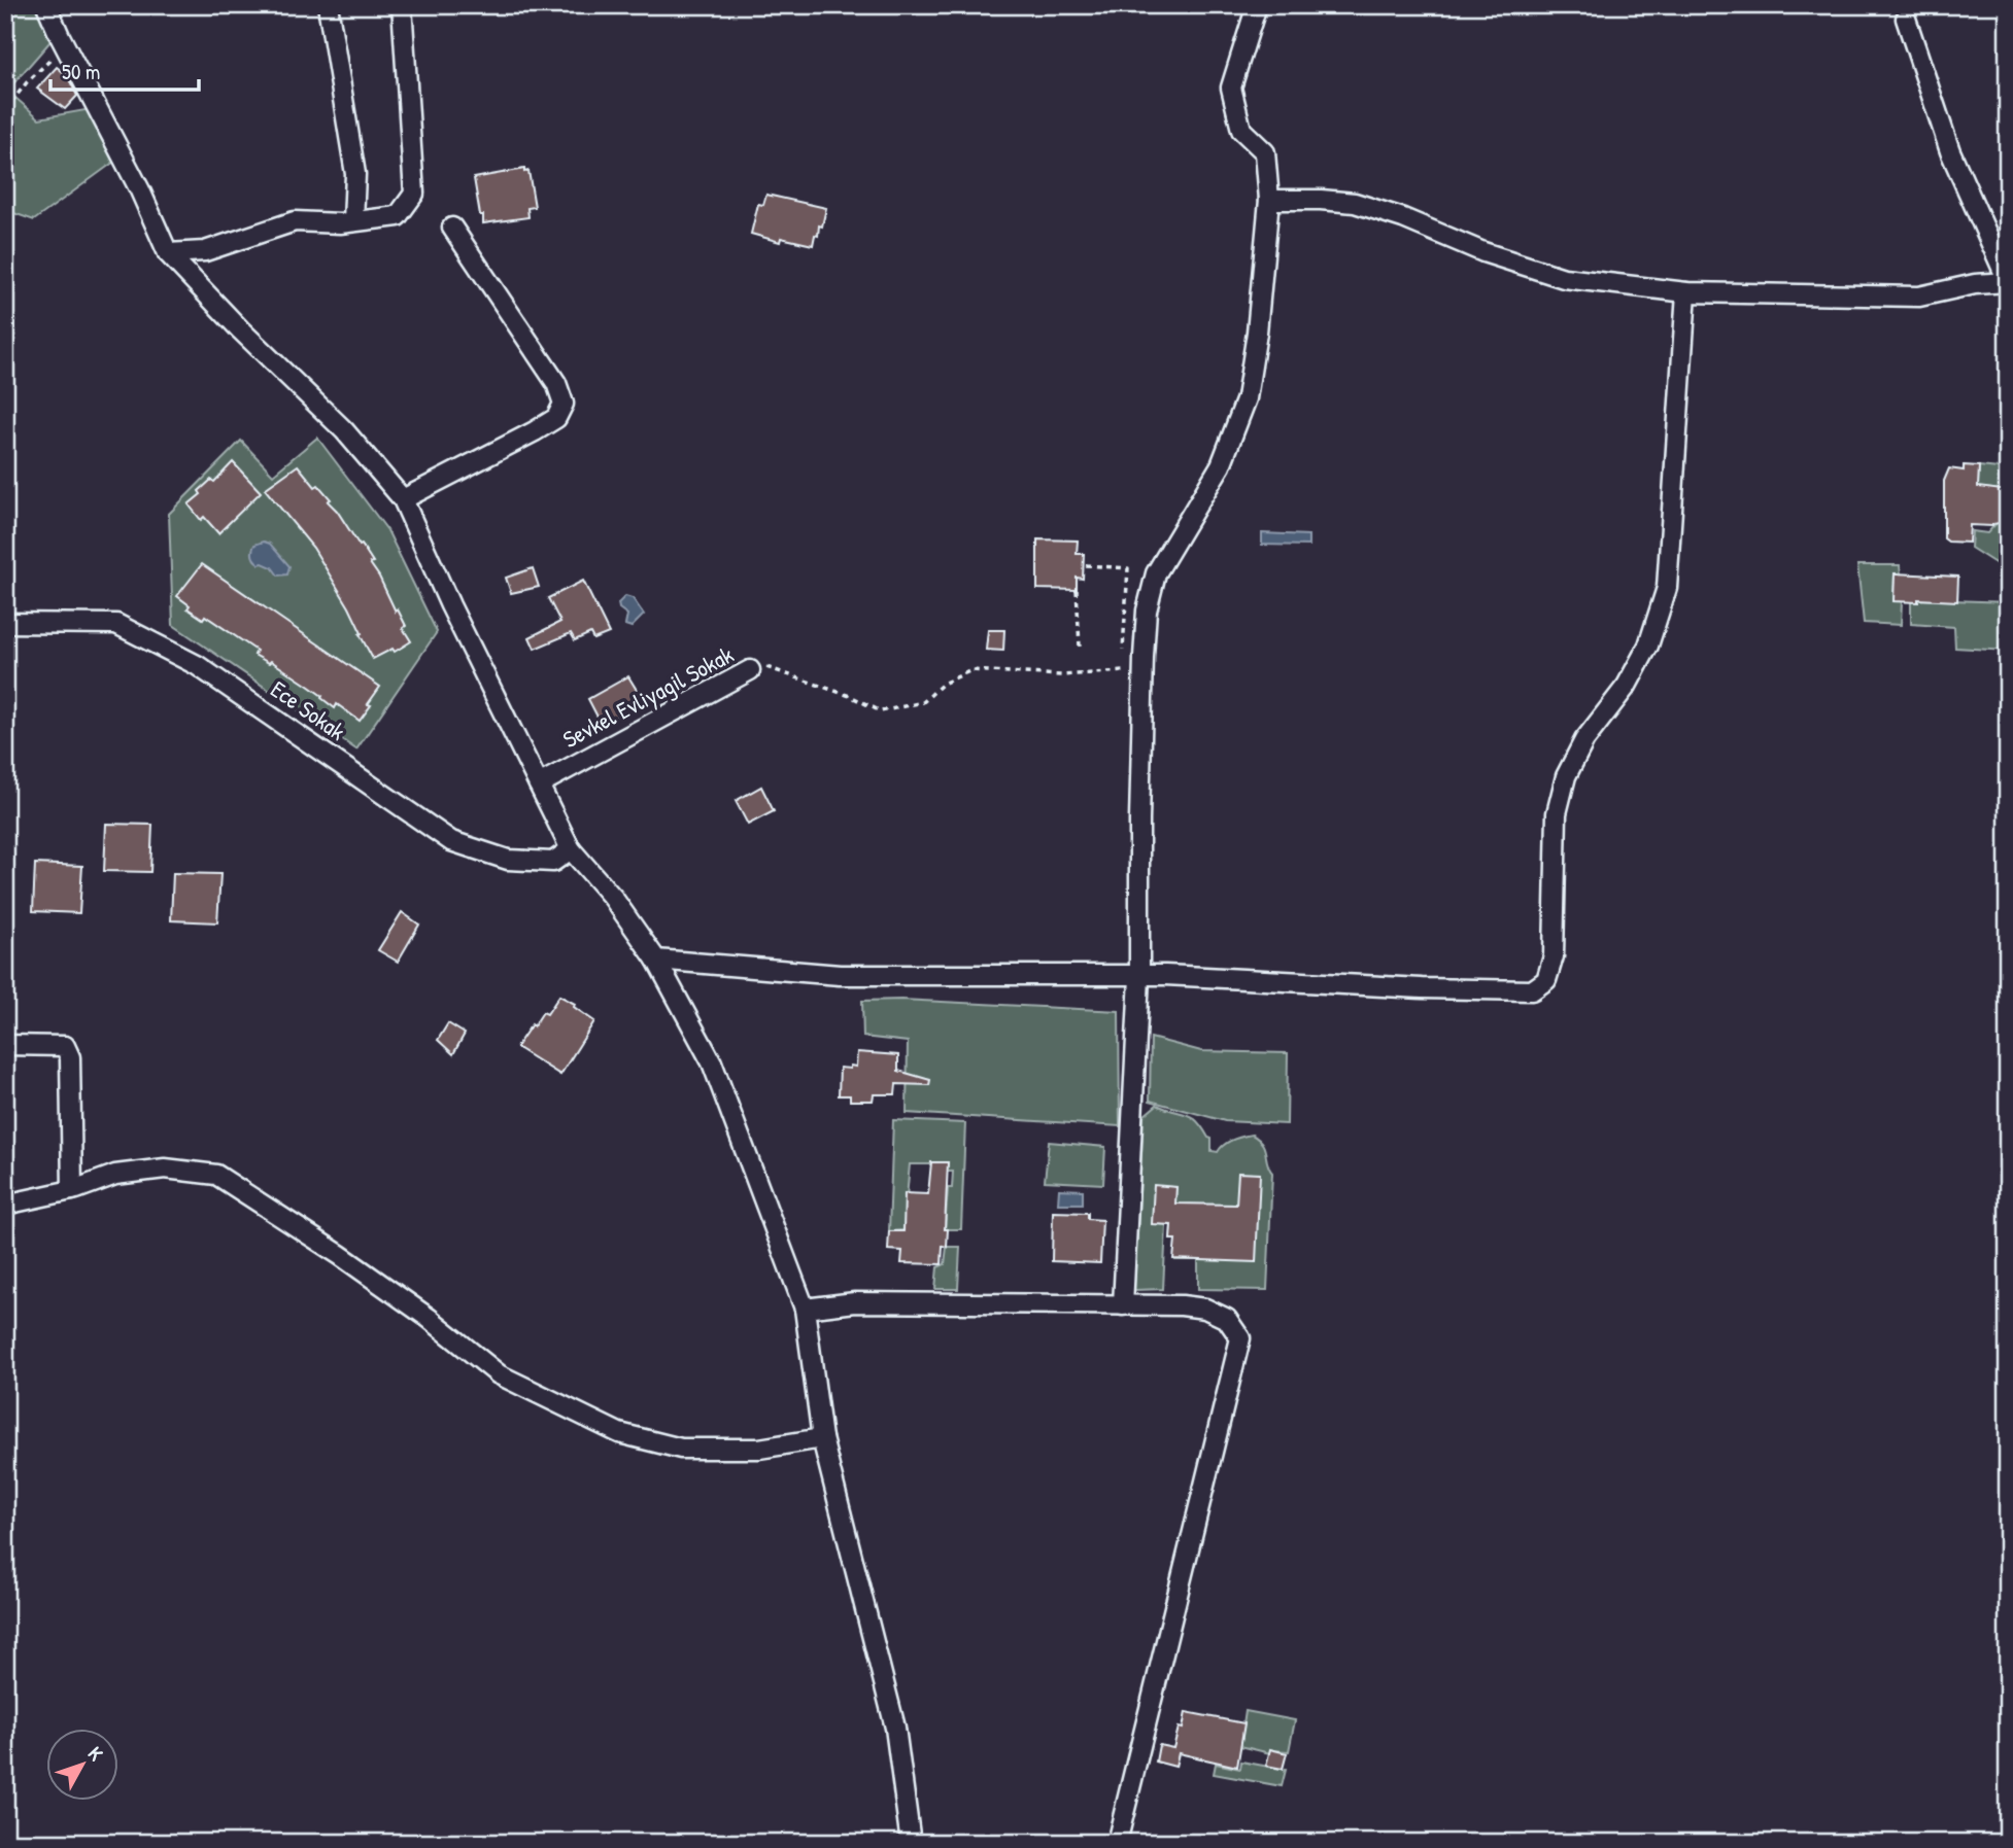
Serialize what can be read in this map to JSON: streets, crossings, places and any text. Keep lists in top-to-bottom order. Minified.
{"streets":{"street":["Sevkel Evliyagil Sokak","Ece Sokak"]},"scale_bar":"50 m","north":"top right"}
